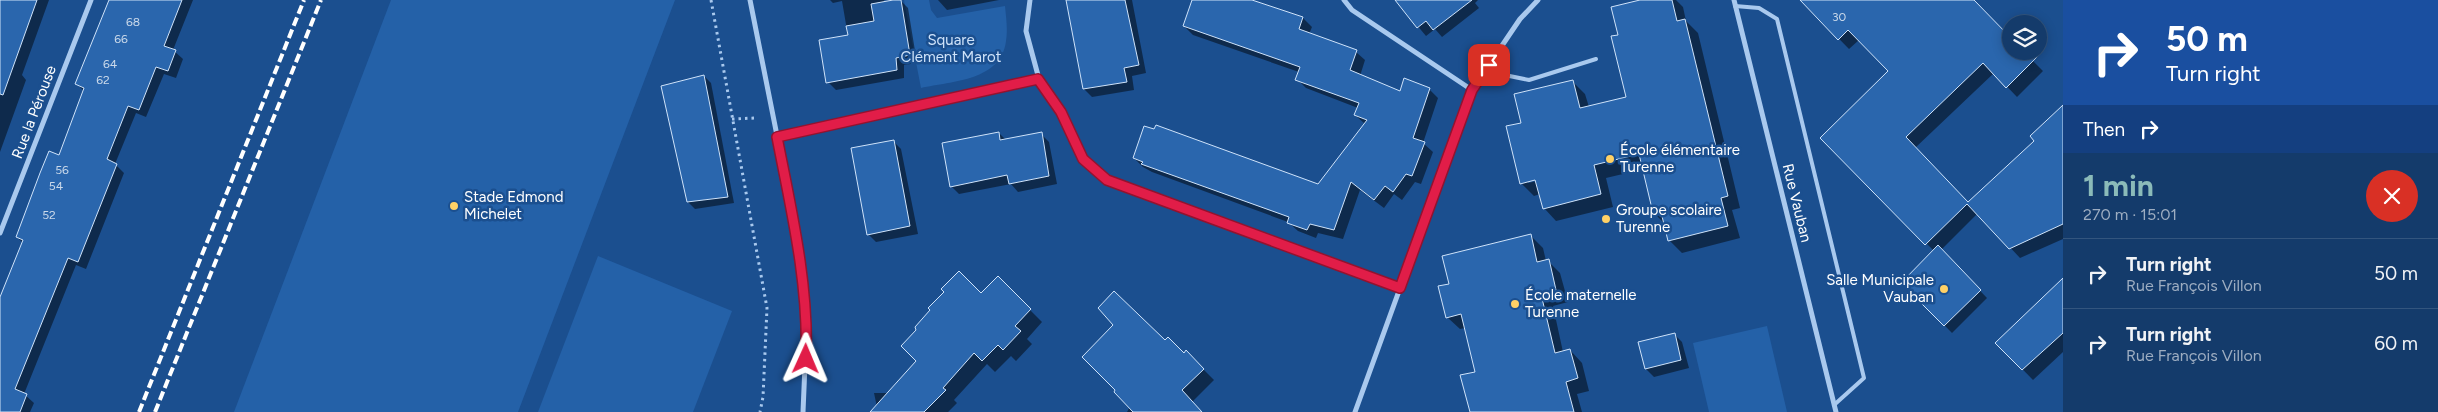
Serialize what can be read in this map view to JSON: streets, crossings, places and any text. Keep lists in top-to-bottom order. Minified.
{"streets":{"street":["Rue la Pérouse","Rue Vauban"]},"parks":["Square Clément Marot"],"places":["École élémentaire Turenne","Stade Edmond Michelet","Groupe scolaire Turenne","Salle Municipale Vauban","École maternelle Turenne"],"house_numbers":["30","68","66","64","62","56","54","52"],"page":{"turn":["50 m","Turn right"],"then":"Then","heading":["1 min","270 m · 15:01"],"list":[{"name":"Turn right","note":"Rue François Villon","value":"50 m"},{"name":"Turn right","note":"Rue François Villon","value":"60 m"}]}}
